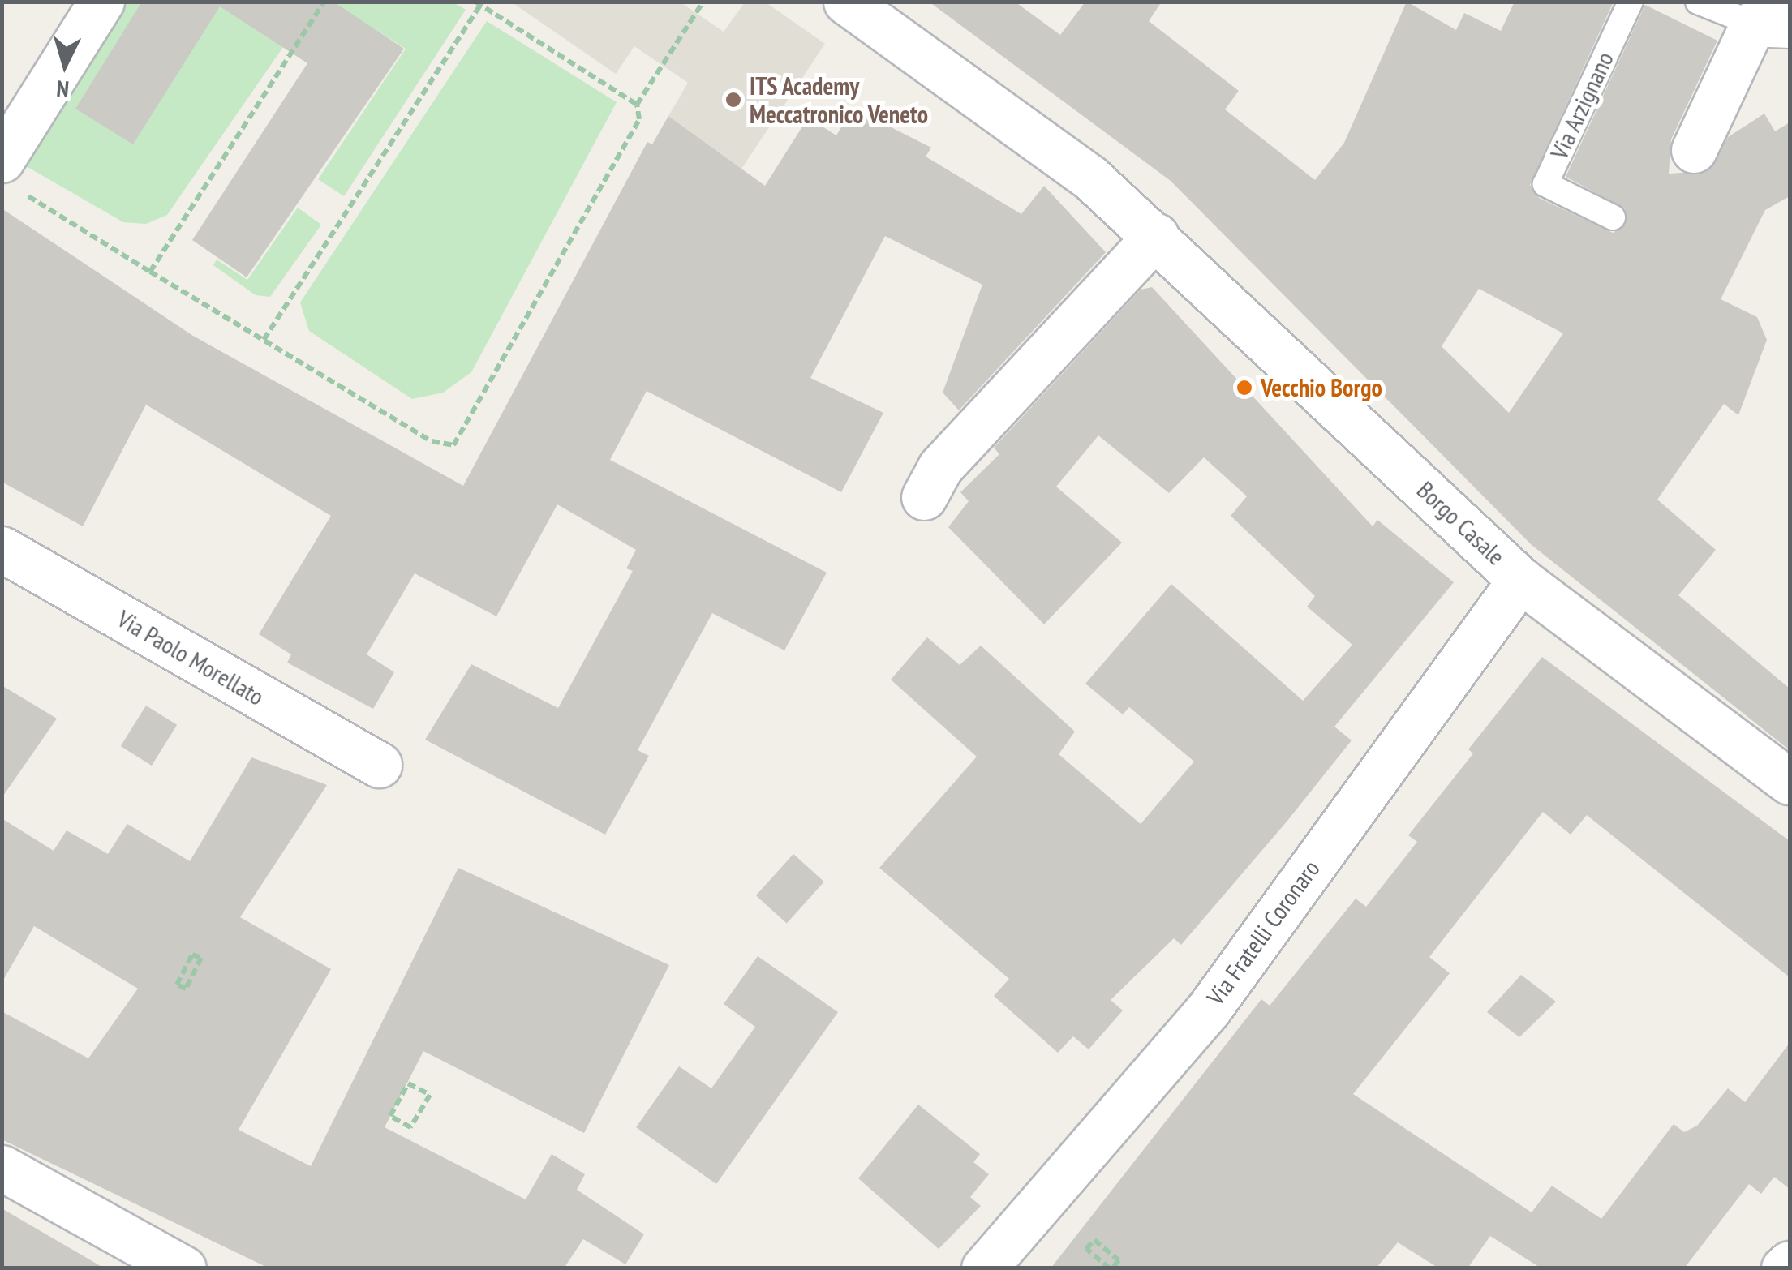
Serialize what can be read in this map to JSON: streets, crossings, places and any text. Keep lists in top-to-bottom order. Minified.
{"streets":{"street":["Borgo Casale","Via Paolo Morellato","Via Fratelli Coronaro"],"lane":["Via Arzignano"]},"crossings":[["Borgo Casale","Via Fratelli Coronaro"]],"places":["ITS Academy Meccatronico Veneto","Vecchio Borgo"],"north":"bottom"}
